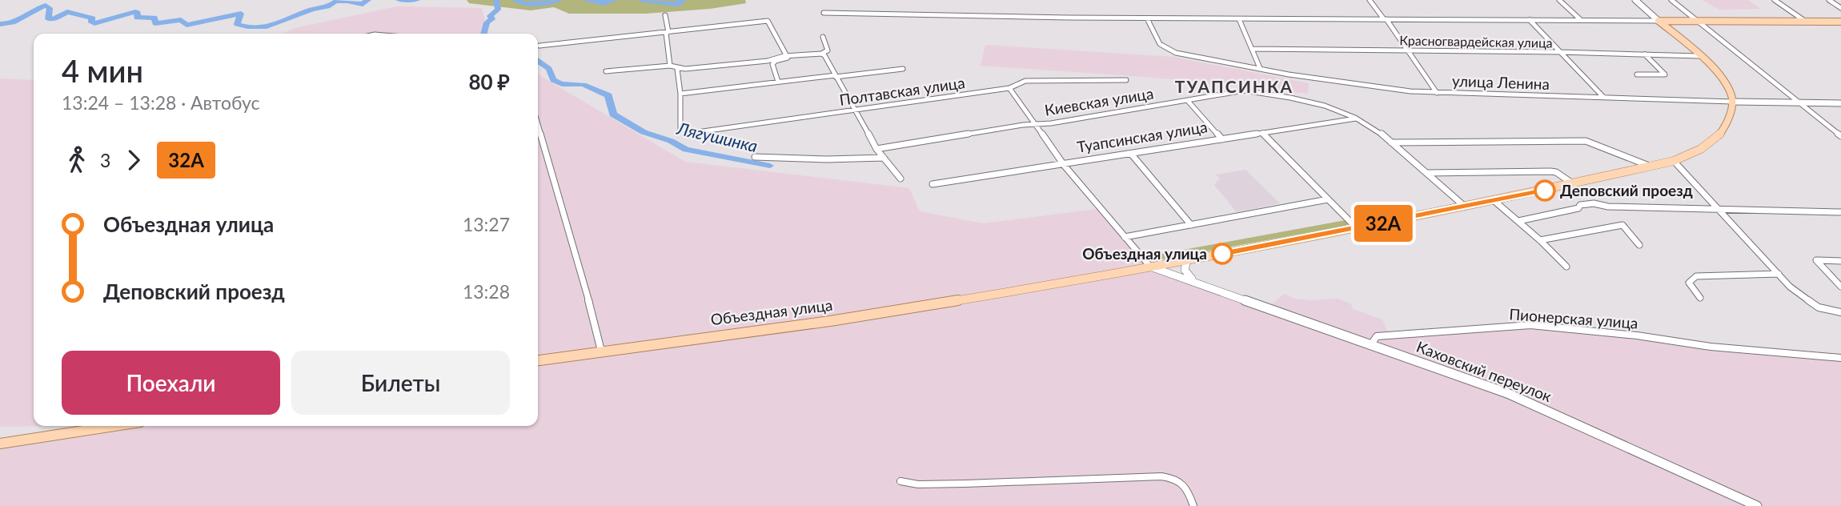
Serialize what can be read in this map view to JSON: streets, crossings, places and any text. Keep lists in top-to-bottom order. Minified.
{"streets":{"main road":["улица Ленина","Объездная улица","Каховский переулок"],"street":["Красногвардейская улица","Полтавская улица","Киевская улица","Туапсинская улица","Пионерская улица"]},"crossings":[["улица Ленина","Объездная улица"],["Киевская улица","Туапсинская улица"],["Киевская улица","Объездная улица"],["Объездная улица","Каховский переулок"],["Пионерская улица","Каховский переулок"]],"districts":["ТУАПСИНКА"],"water":["Лягушинка"],"places":["Деповский проезд","Объездная улица"],"lines":["bus line 32A"],"page":{"on_map":"32A","heading":["4 мин","13:24 – 13:28 · Автобус","80 ₽"],"legs":["3","32A"],"list":[{"name":"Объездная улица","value":"13:27"},{"name":"Деповский проезд","value":"13:28"}],"buttons":["Поехали","Билеты"]}}
